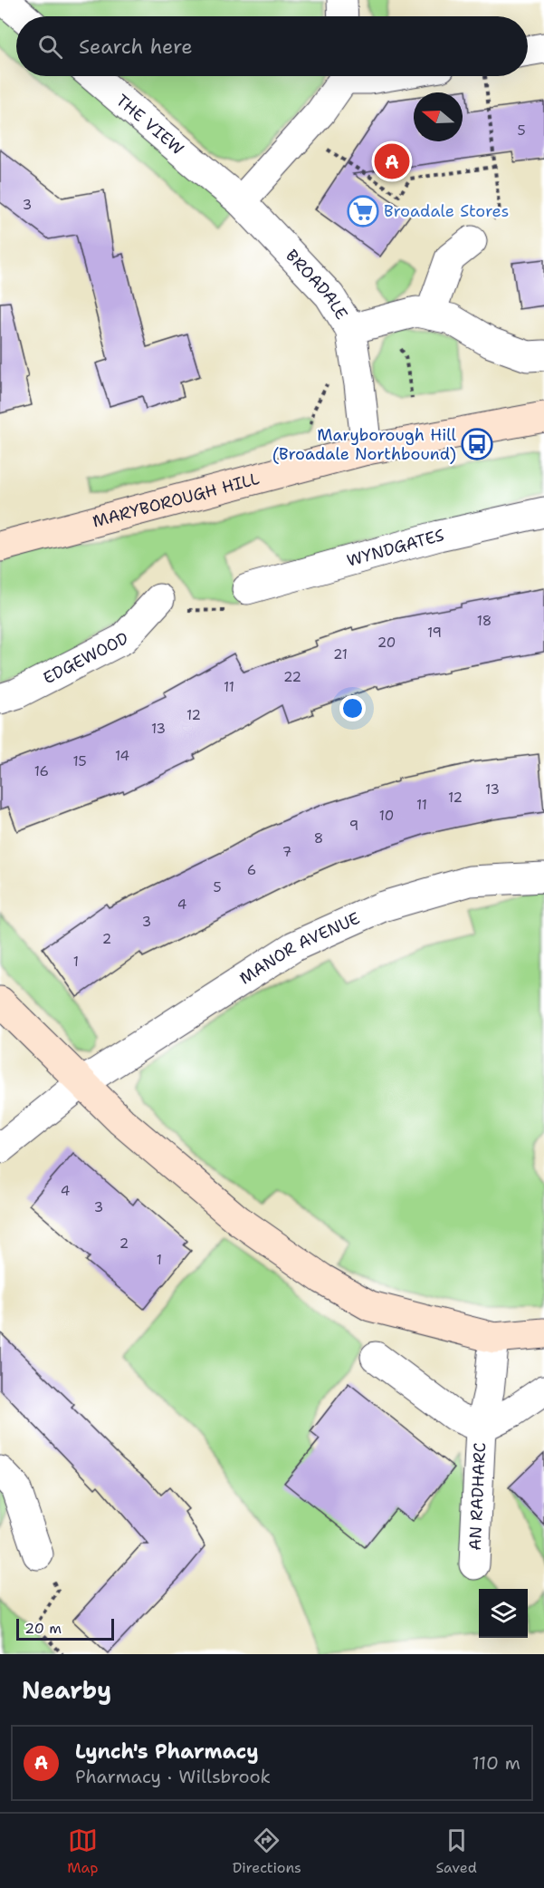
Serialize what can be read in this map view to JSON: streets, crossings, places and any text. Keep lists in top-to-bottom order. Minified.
{"streets":{"street":["THE VIEW","BROADALE","MARYBOROUGH HILL","WYNDGATES","EDGEWOOD","MANOR AVENUE","AN RADHARC"]},"crossings":[["THE VIEW","BROADALE"],["BROADALE","MARYBOROUGH HILL"]],"places":{"supermarket":["Broadale Stores"],"bus stop":["Maryborough Hill (Broadale Northbound)"]},"house_numbers":["5","3","18","19","20","21","22","11","12","13","14","15","16","13","12","11","10","9","8","7","6","5","4","3","2","1","4","3","2","1"],"scale_bar":"20 m","north":"left","page":{"search":"Search here","pins":"A","scale":"20 m","heading":"Nearby","list":[{"mark":"A","name":"Lynch's Pharmacy","note":"Pharmacy · Willsbrook","value":"110 m"}],"nav":["Map","Directions","Saved"]}}
